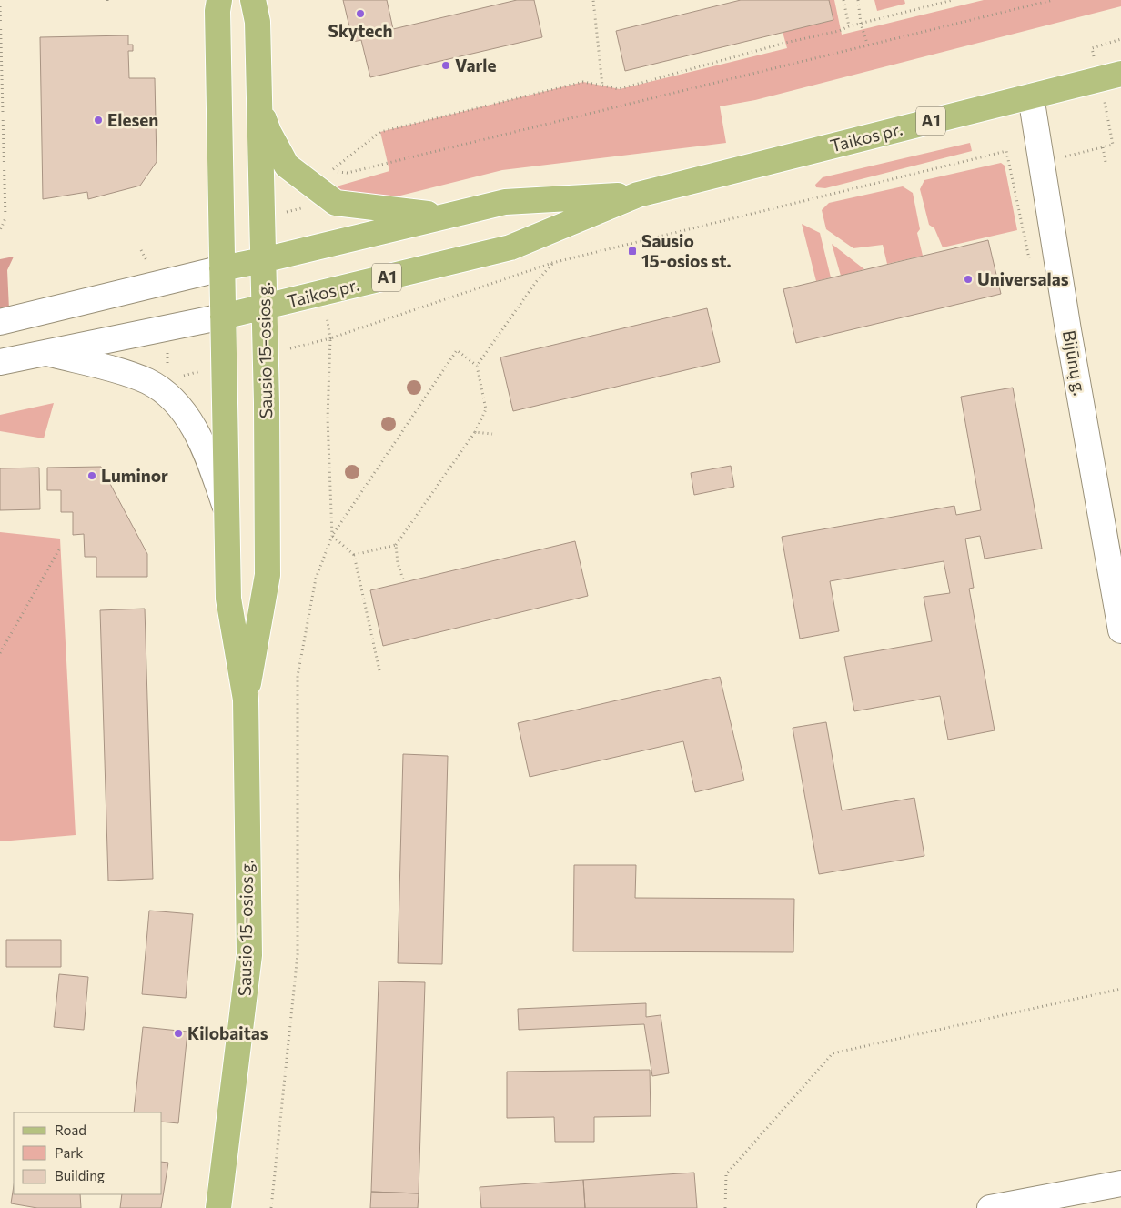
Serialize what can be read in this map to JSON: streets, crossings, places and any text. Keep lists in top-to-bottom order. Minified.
{"streets":{"main road":["A1","Taikos pr.","Sausio 15-osios g."],"street":["Bijūnų g."]},"crossings":[["Taikos pr.","Sausio 15-osios g."],["Taikos pr.","Bijūnų g."]],"places":{"other":["Skytech","Varle","Elesen","Universalas","Luminor","Kilobaitas"],"transit":["Sausio 15-osios st."]},"legend":["Road","Park","Building"]}
